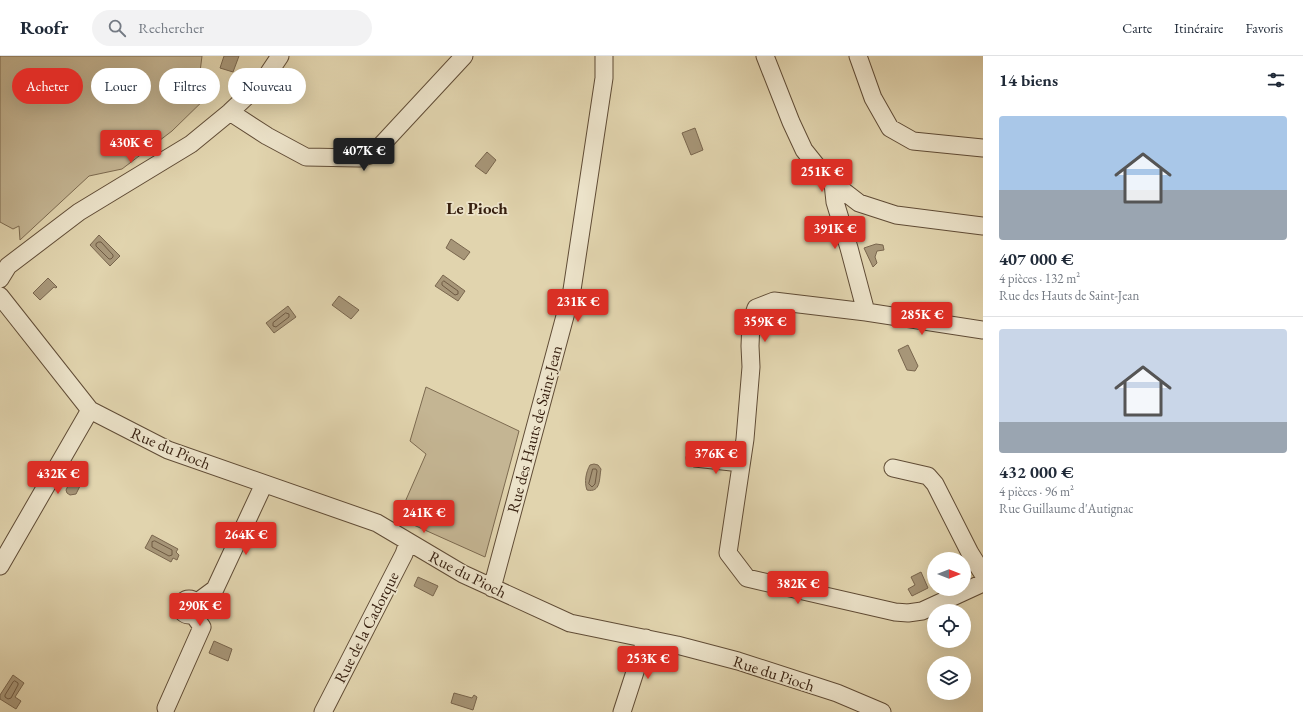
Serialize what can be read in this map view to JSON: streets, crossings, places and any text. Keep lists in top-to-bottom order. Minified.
{"streets":{"street":["Rue des Hauts de Saint-Jean","Rue du Pioch","Rue de la Cadorque"]},"crossings":[["Rue des Hauts de Saint-Jean","Rue du Pioch"],["Rue du Pioch","Rue de la Cadorque"]],"districts":["Le Pioch"],"north":"right","page":{"header":"Roofr","search":"Rechercher","nav":["Carte","Itinéraire","Favoris"],"heading":"14 biens","chip":["Acheter","Louer","Filtres","Nouveau"],"list":[{"name":"407 000 €","note":"4 pièces · 132 m² · Rue des Hauts de Saint-Jean"},{"name":"432 000 €","note":"4 pièces · 96 m² · Rue Guillaume d'Autignac"}],"price":["430K €","407K €","251K €","391K €","231K €","285K €","359K €","376K €","432K €","241K €","264K €","382K €","290K €","253K €"]}}
